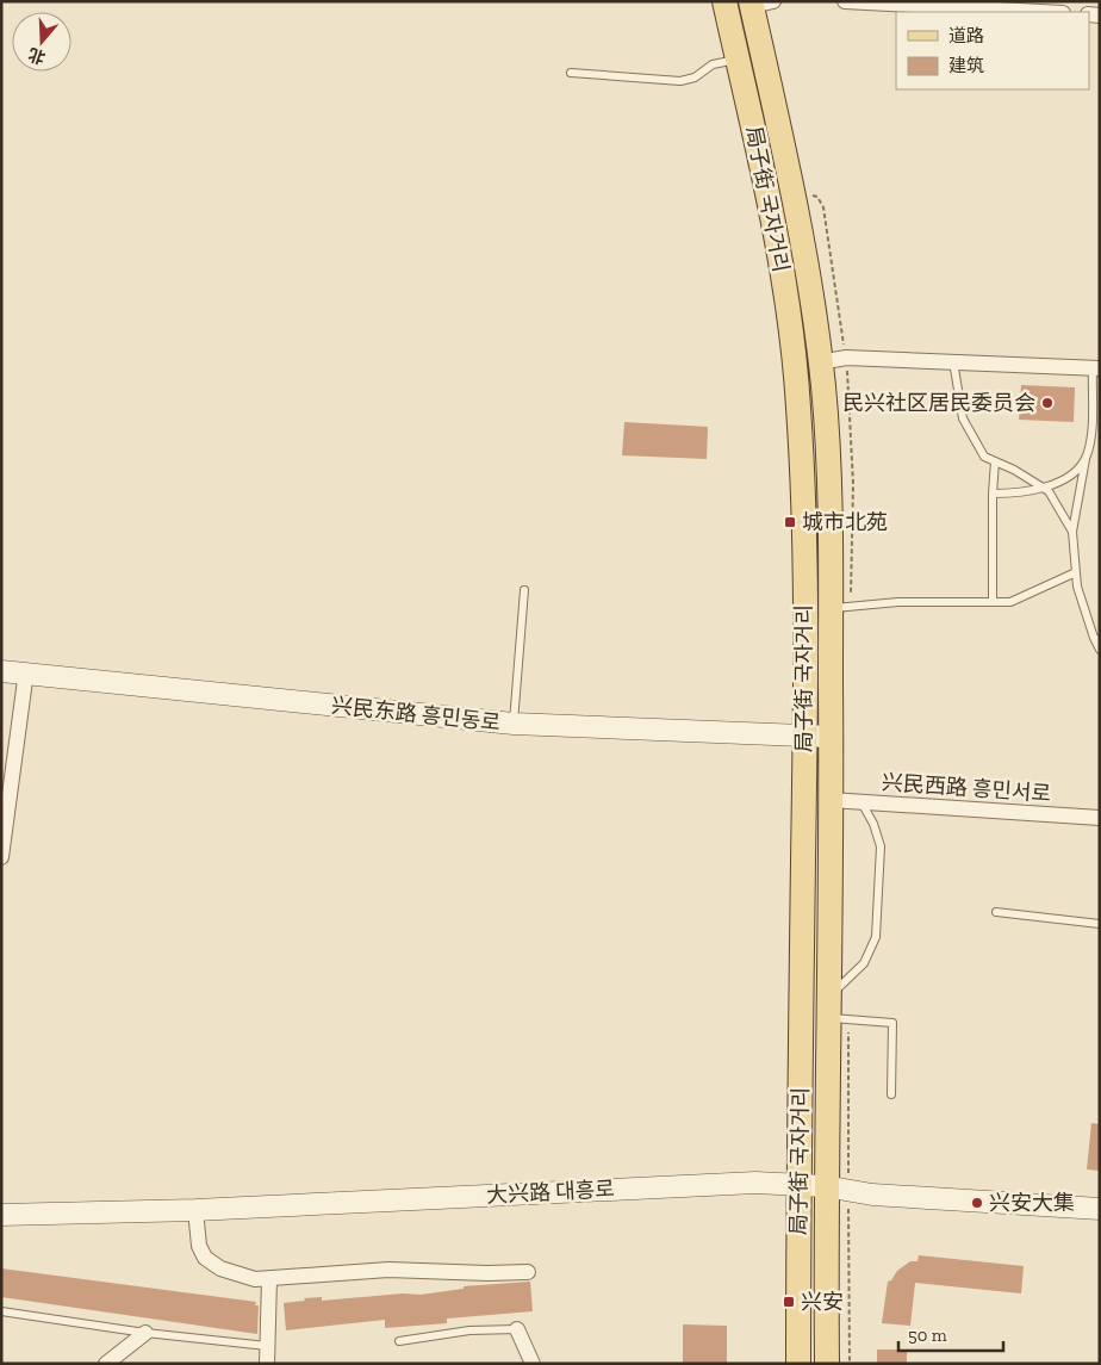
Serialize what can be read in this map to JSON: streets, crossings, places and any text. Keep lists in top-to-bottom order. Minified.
{"streets":{"main road":["局子街 국자거리"],"street":["兴民东路 흥민동로","兴民西路 흥민서로","大兴路 대흥로"]},"crossings":[["局子街 국자거리","兴民东路 흥민동로"],["局子街 국자거리","兴民西路 흥민서로"],["局子街 국자거리","大兴路 대흥로"]],"places":{"other":["民兴社区居民委员会","兴安大集"],"transit":["城市北苑","兴安"]},"legend":["道路","建筑"],"scale_bar":"50 m","north":"bottom"}
